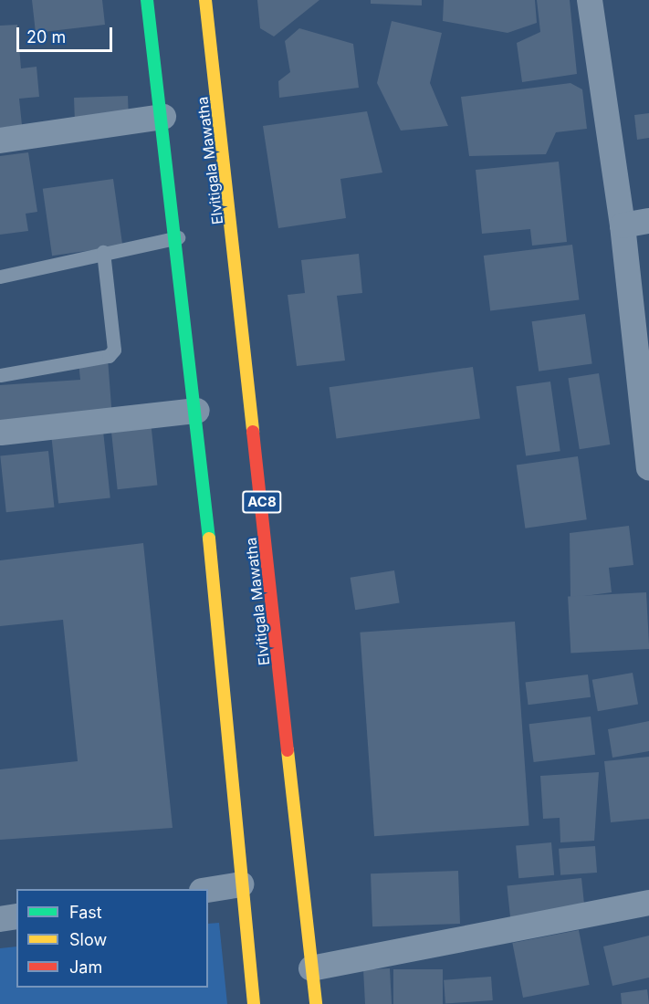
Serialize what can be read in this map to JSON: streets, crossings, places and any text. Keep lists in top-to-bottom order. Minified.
{"streets":{"highway":["Elvitigala Mawatha","AC8"]},"legend":["Fast","Slow","Jam"],"scale_bar":"20 m"}
